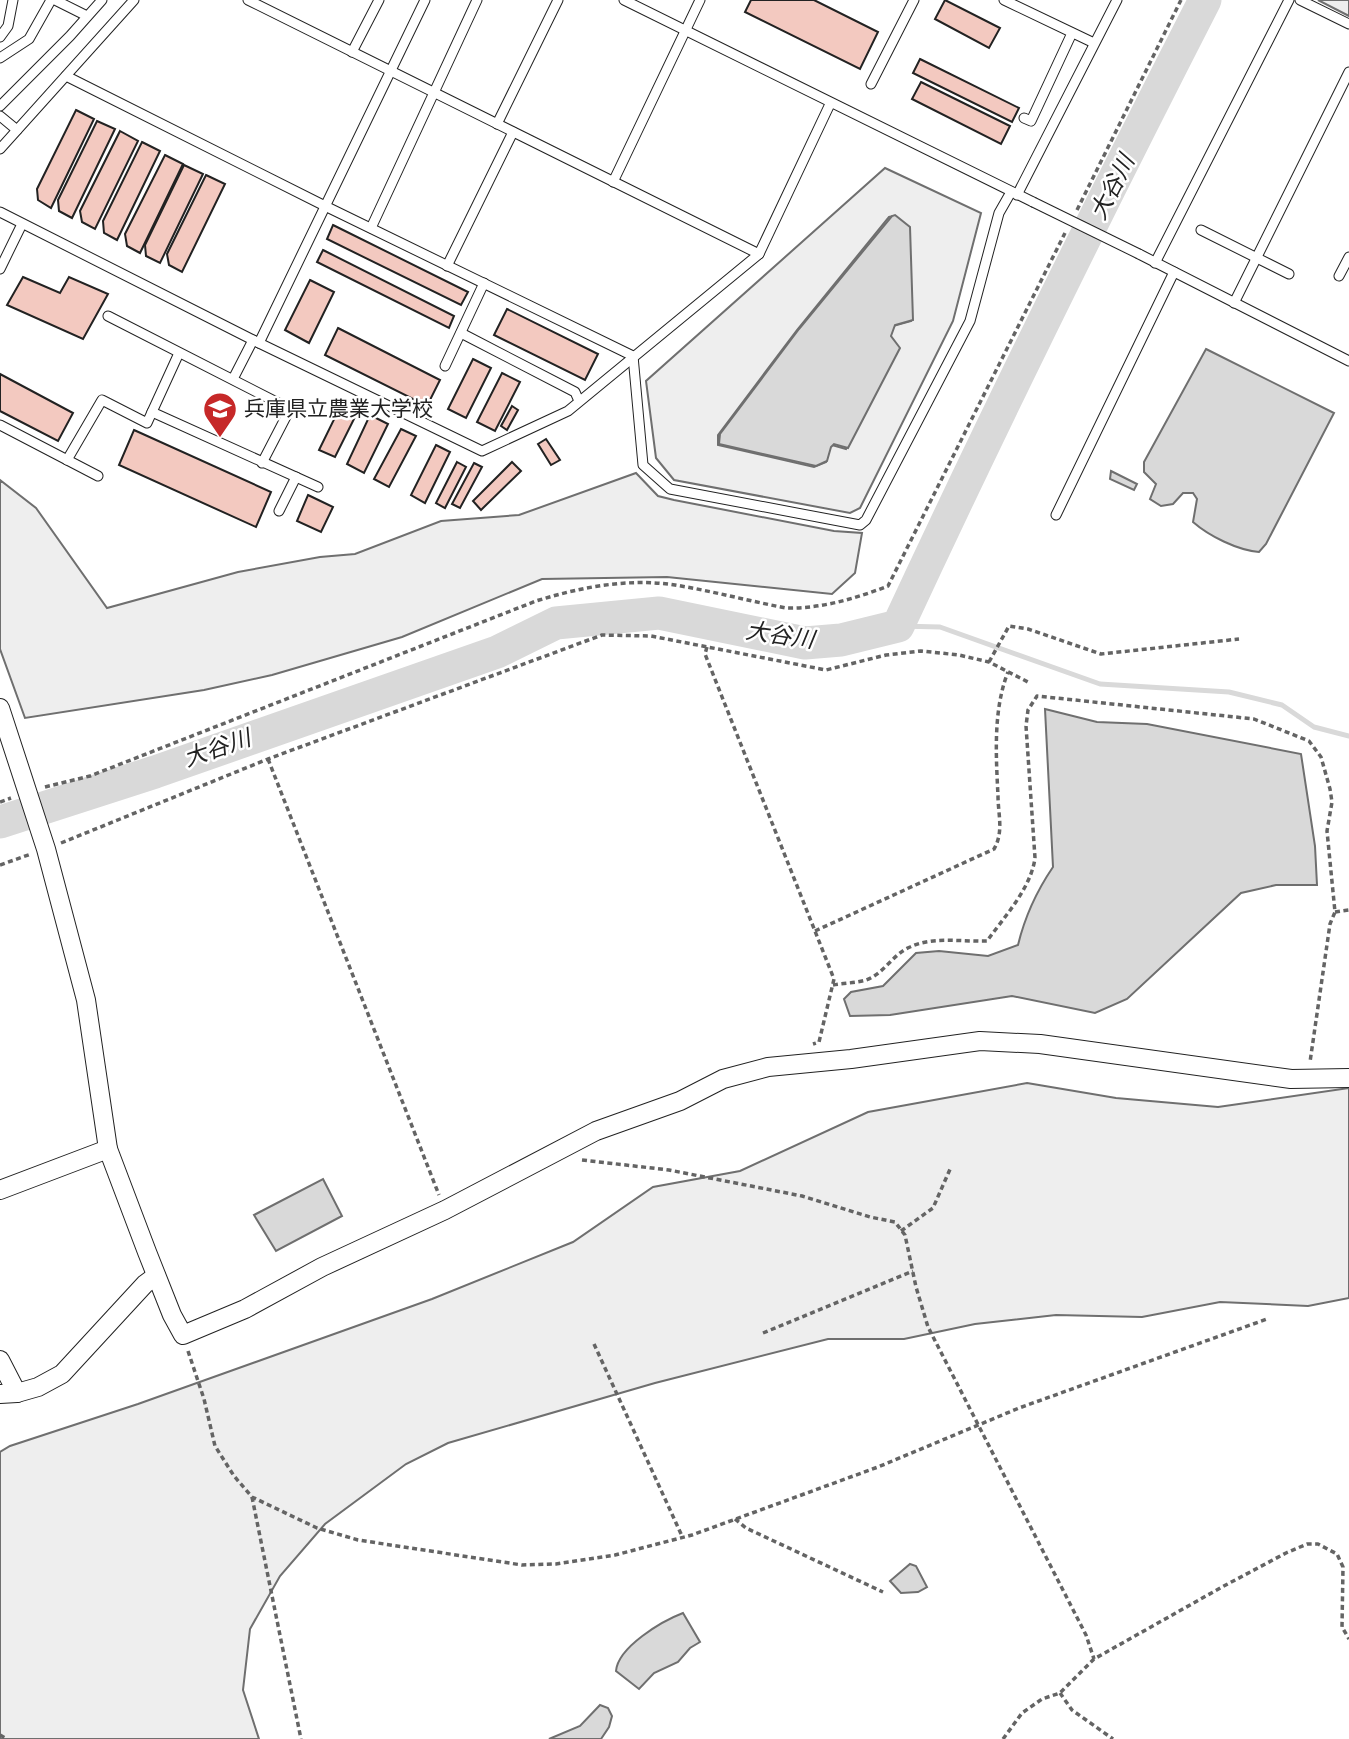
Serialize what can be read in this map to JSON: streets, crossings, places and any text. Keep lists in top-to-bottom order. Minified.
{"water":["大谷川"],"places":{"school or university":["兵庫県立農業大学校"]}}
